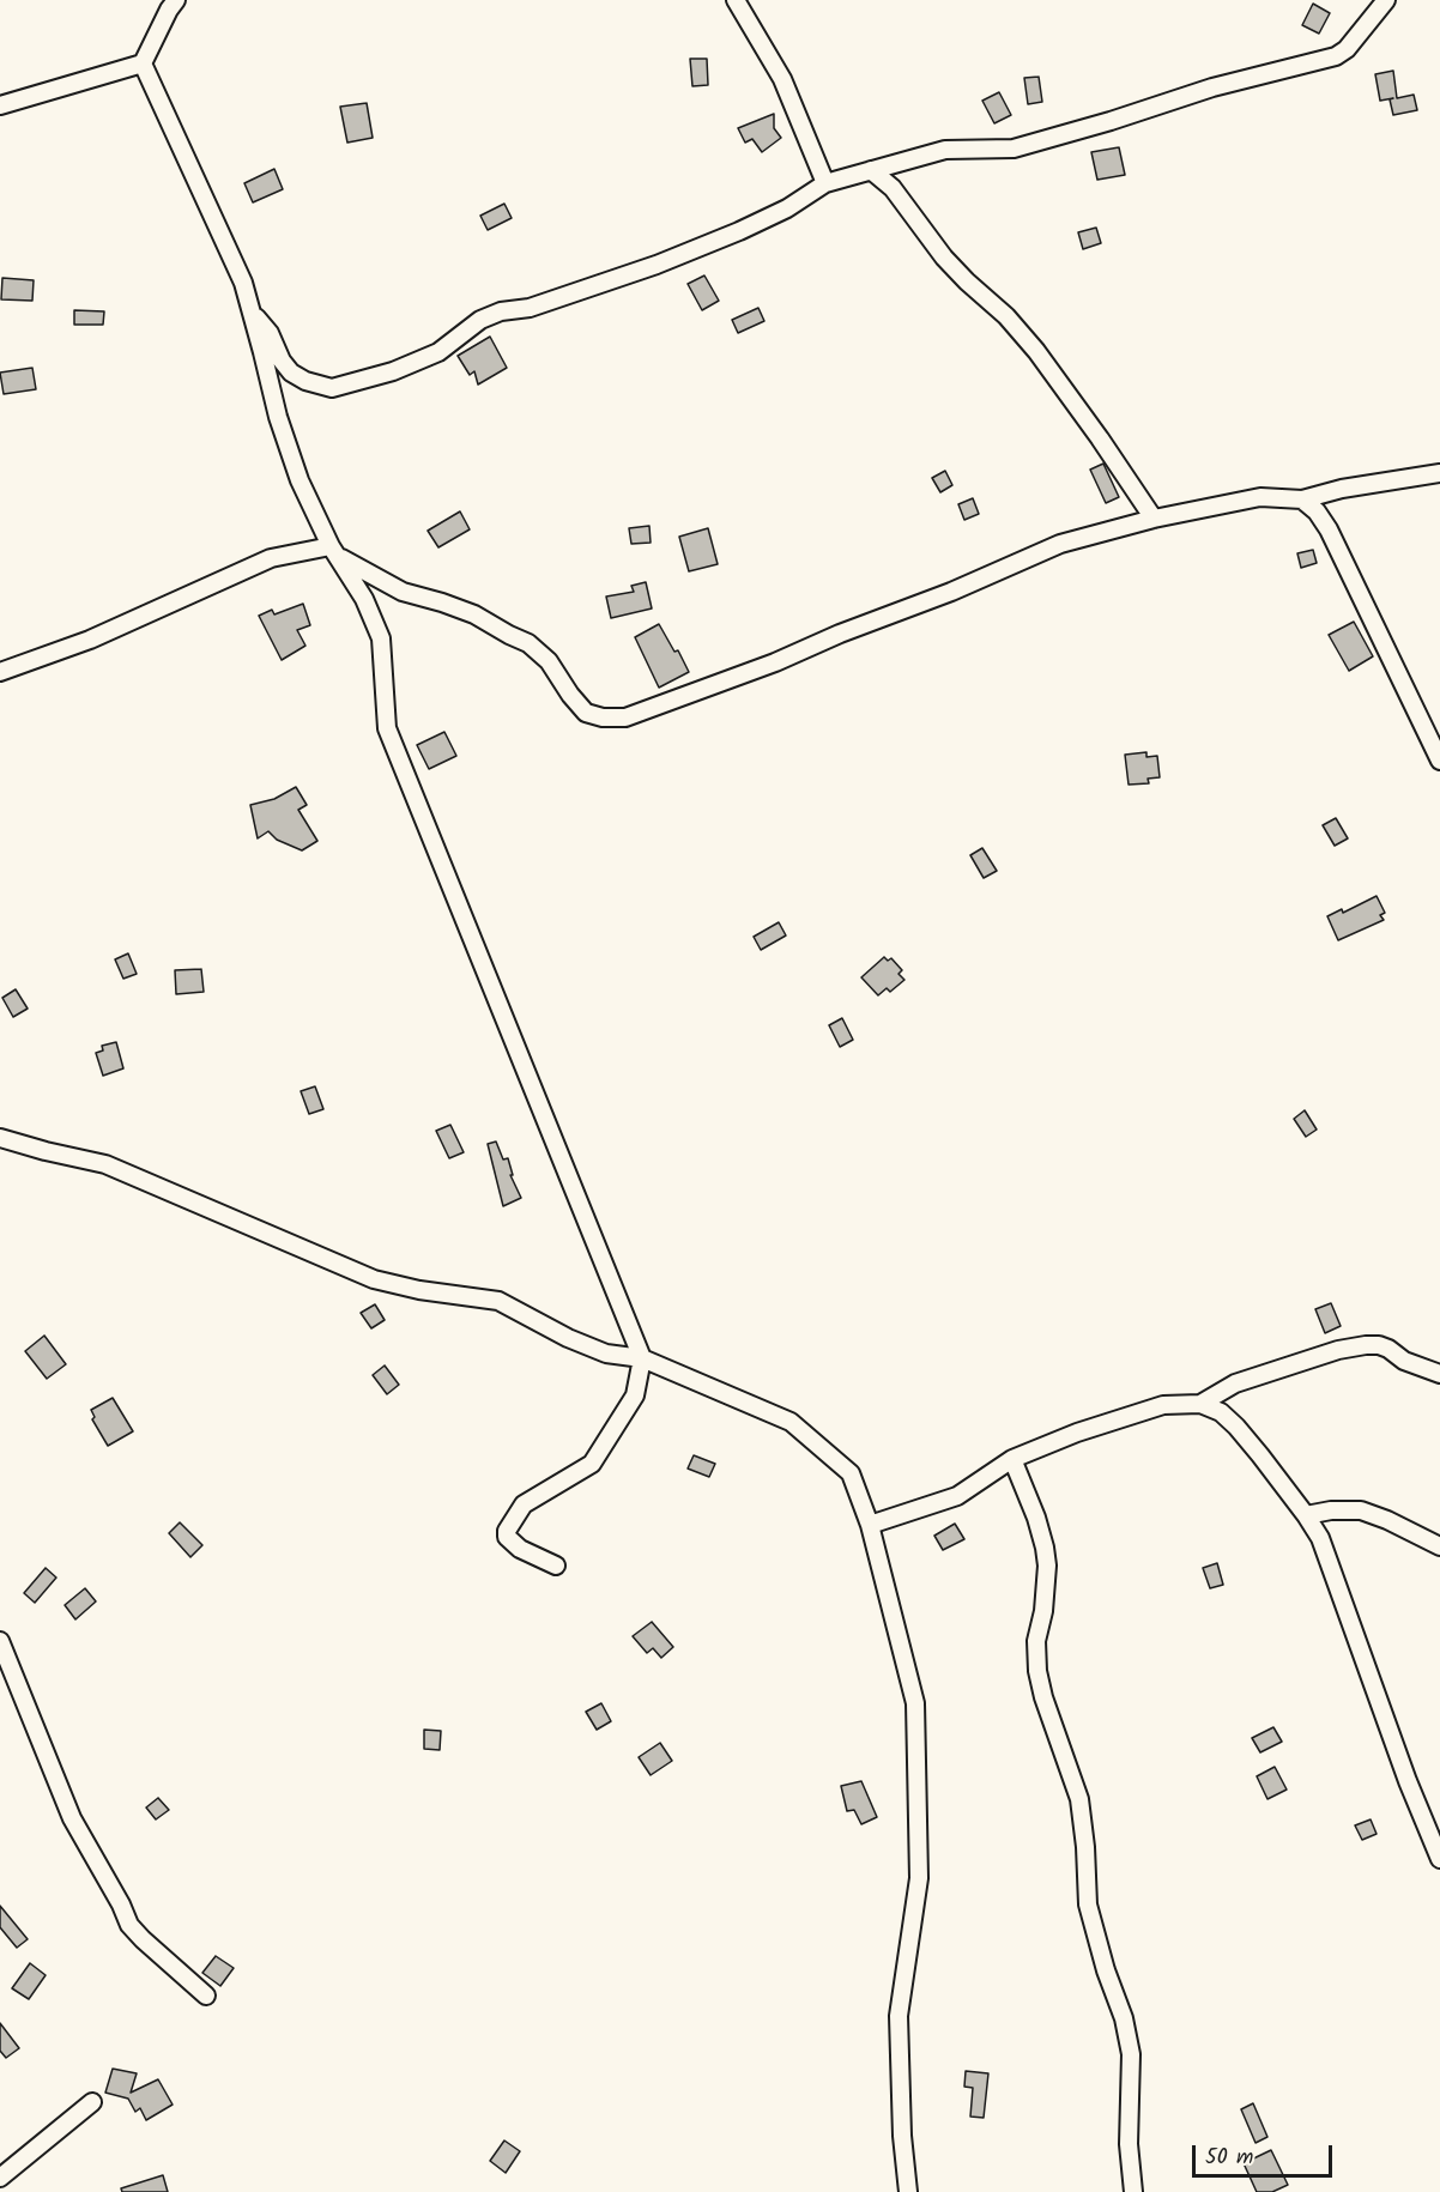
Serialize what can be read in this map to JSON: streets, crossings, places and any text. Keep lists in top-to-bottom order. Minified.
{"scale_bar":"50 m"}
